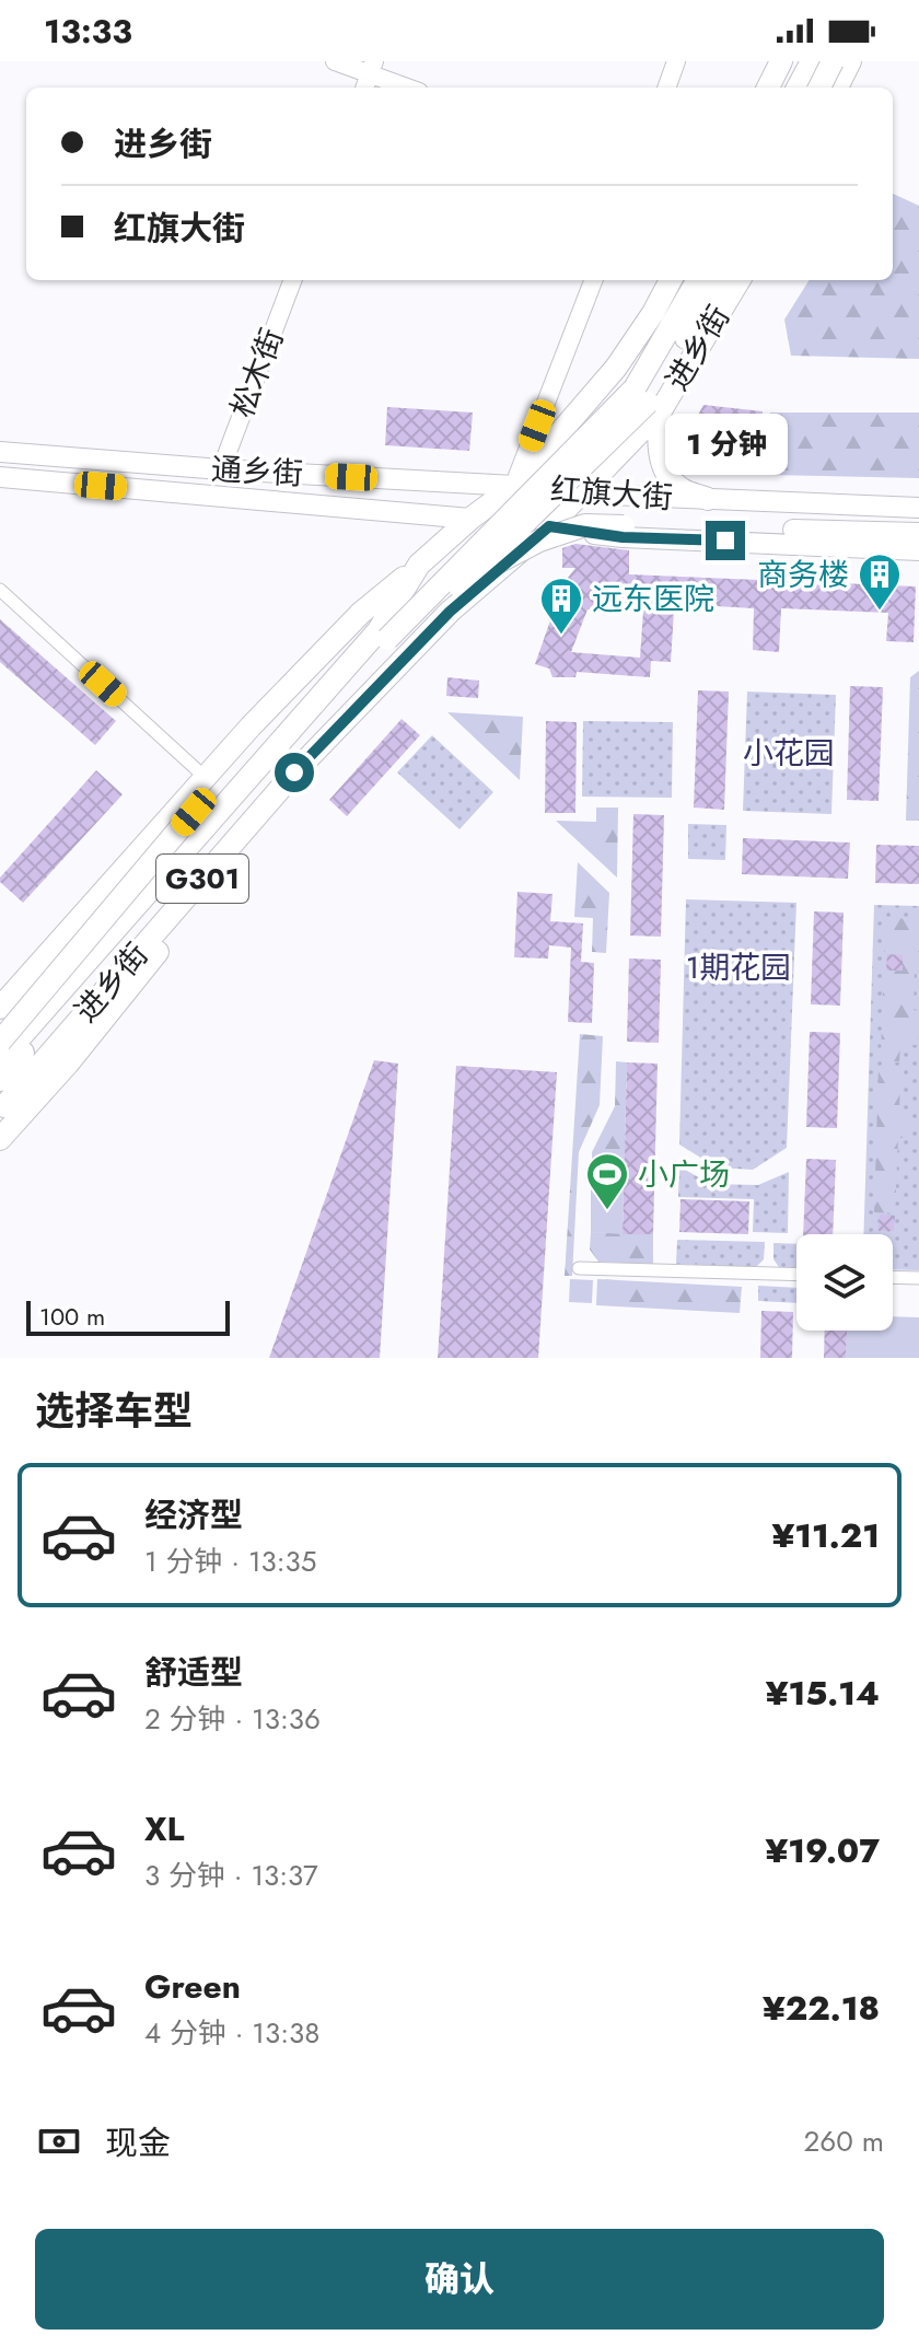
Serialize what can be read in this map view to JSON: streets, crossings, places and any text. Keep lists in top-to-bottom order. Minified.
{"streets":{"highway":["进乡街","红旗大街","G301"],"main road":["通乡街"],"street":["松木街"]},"crossings":[["进乡街","通乡街"],["进乡街","红旗大街"],["松木街","通乡街"],["通乡街","红旗大街"]],"parks":["小花园","1期花园"],"places":{"building":["商务楼","远东医院"],"sports":["小广场"]},"scale_bar":"100 m","page":{"status":"13:33","banner":["进乡街","红旗大街"],"bubble":"1 分钟","scale":"100 m","heading":"选择车型","list":[{"name":"经济型","note":"1 分钟 · 13:35","value":"¥11.21"},{"name":"舒适型","note":"2 分钟 · 13:36","value":"¥15.14"},{"name":"XL","note":"3 分钟 · 13:37","value":"¥19.07"},{"name":"Green","note":"4 分钟 · 13:38","value":"¥22.18"}],"pay":["现金","260 m"],"buttons":"确认"}}
